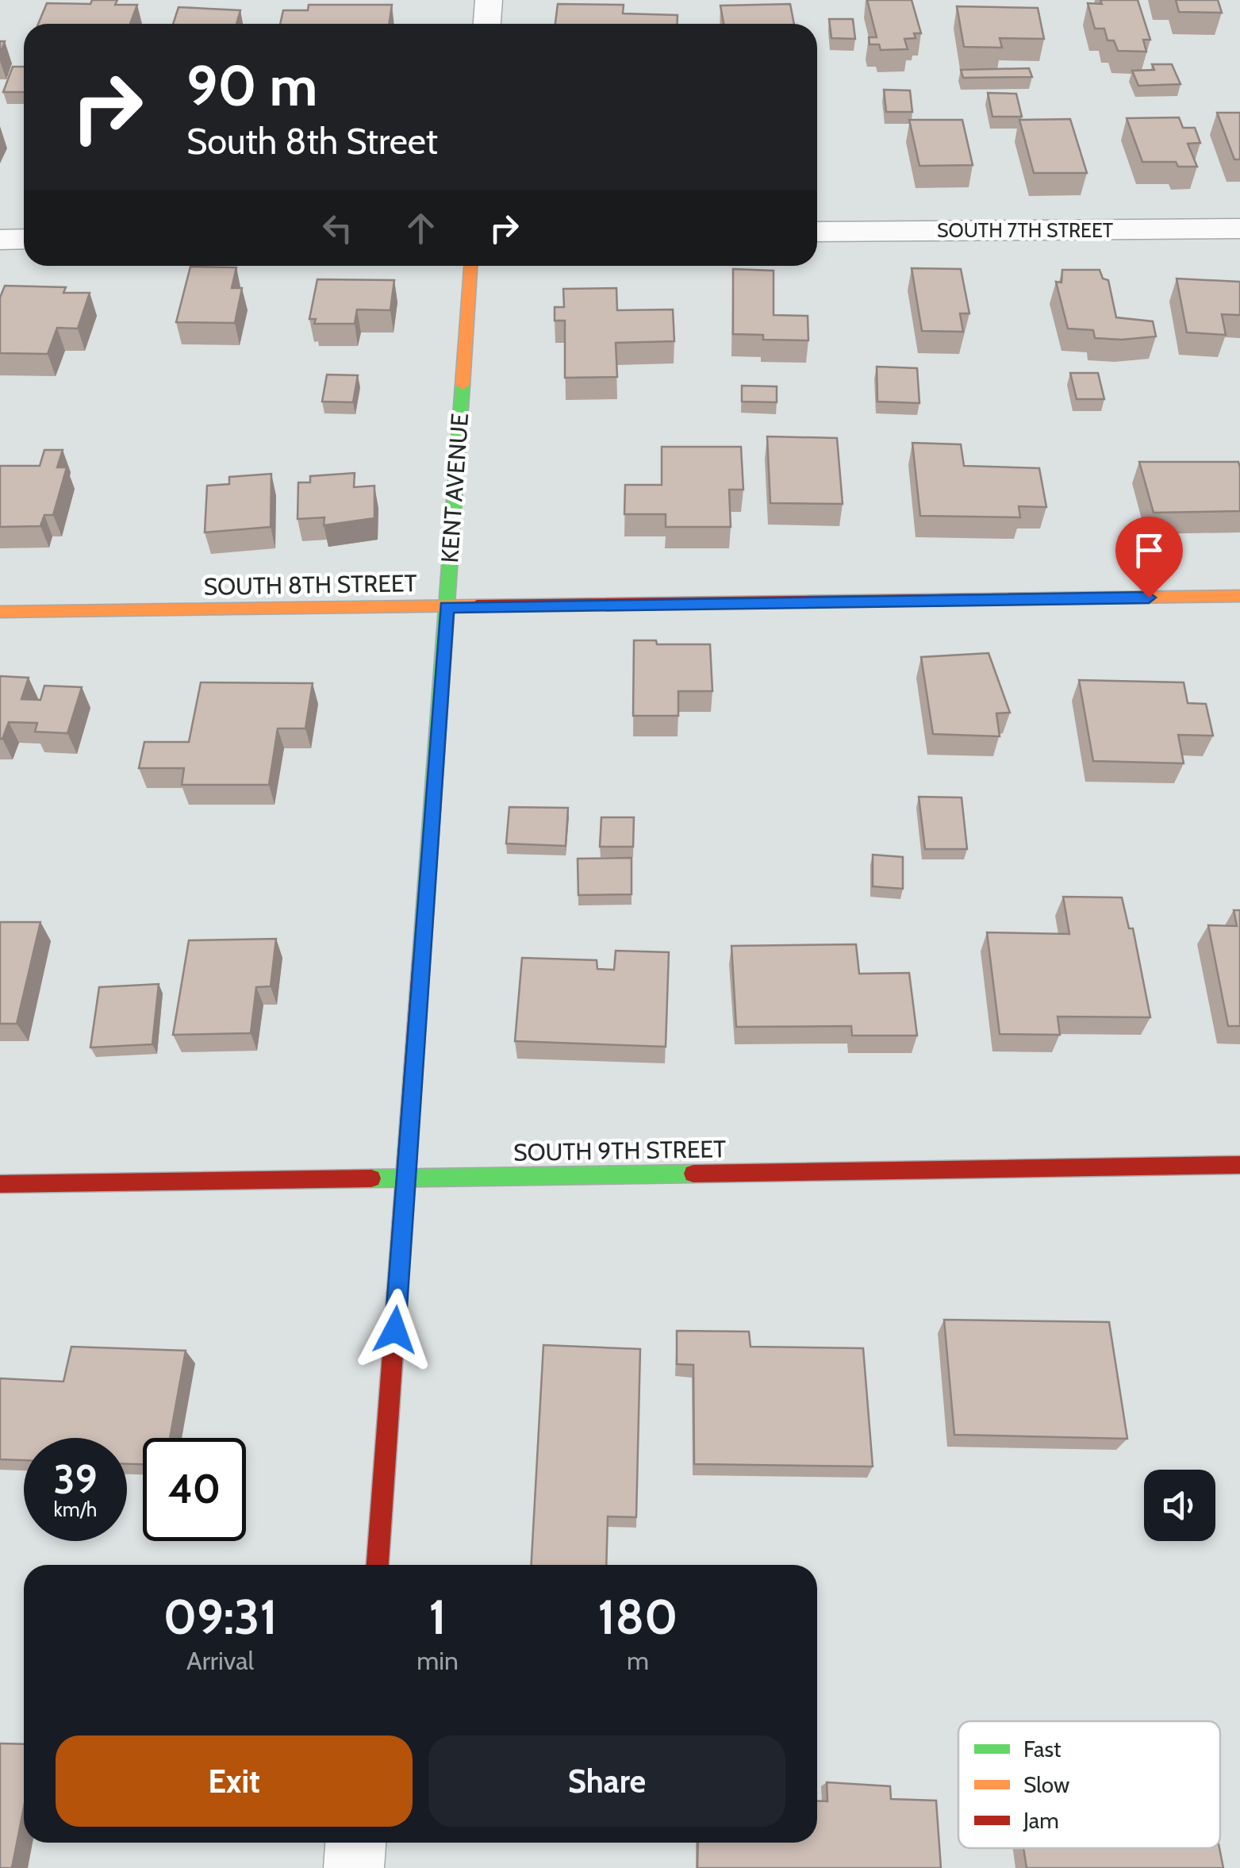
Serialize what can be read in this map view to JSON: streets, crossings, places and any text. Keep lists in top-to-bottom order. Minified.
{"streets":{"street":["SOUTH 7TH STREET","KENT AVENUE","SOUTH 8TH STREET","SOUTH 9TH STREET"]},"crossings":[["KENT AVENUE","SOUTH 8TH STREET"],["KENT AVENUE","SOUTH 9TH STREET"]],"legend":["Fast","Slow","Jam"],"page":{"turn":["90 m","South 8th Street"],"speed":"39 km/h","limit":"40","eta":["09:31","Arrival","1","min","180","m"],"buttons":["Exit","Share"]}}
